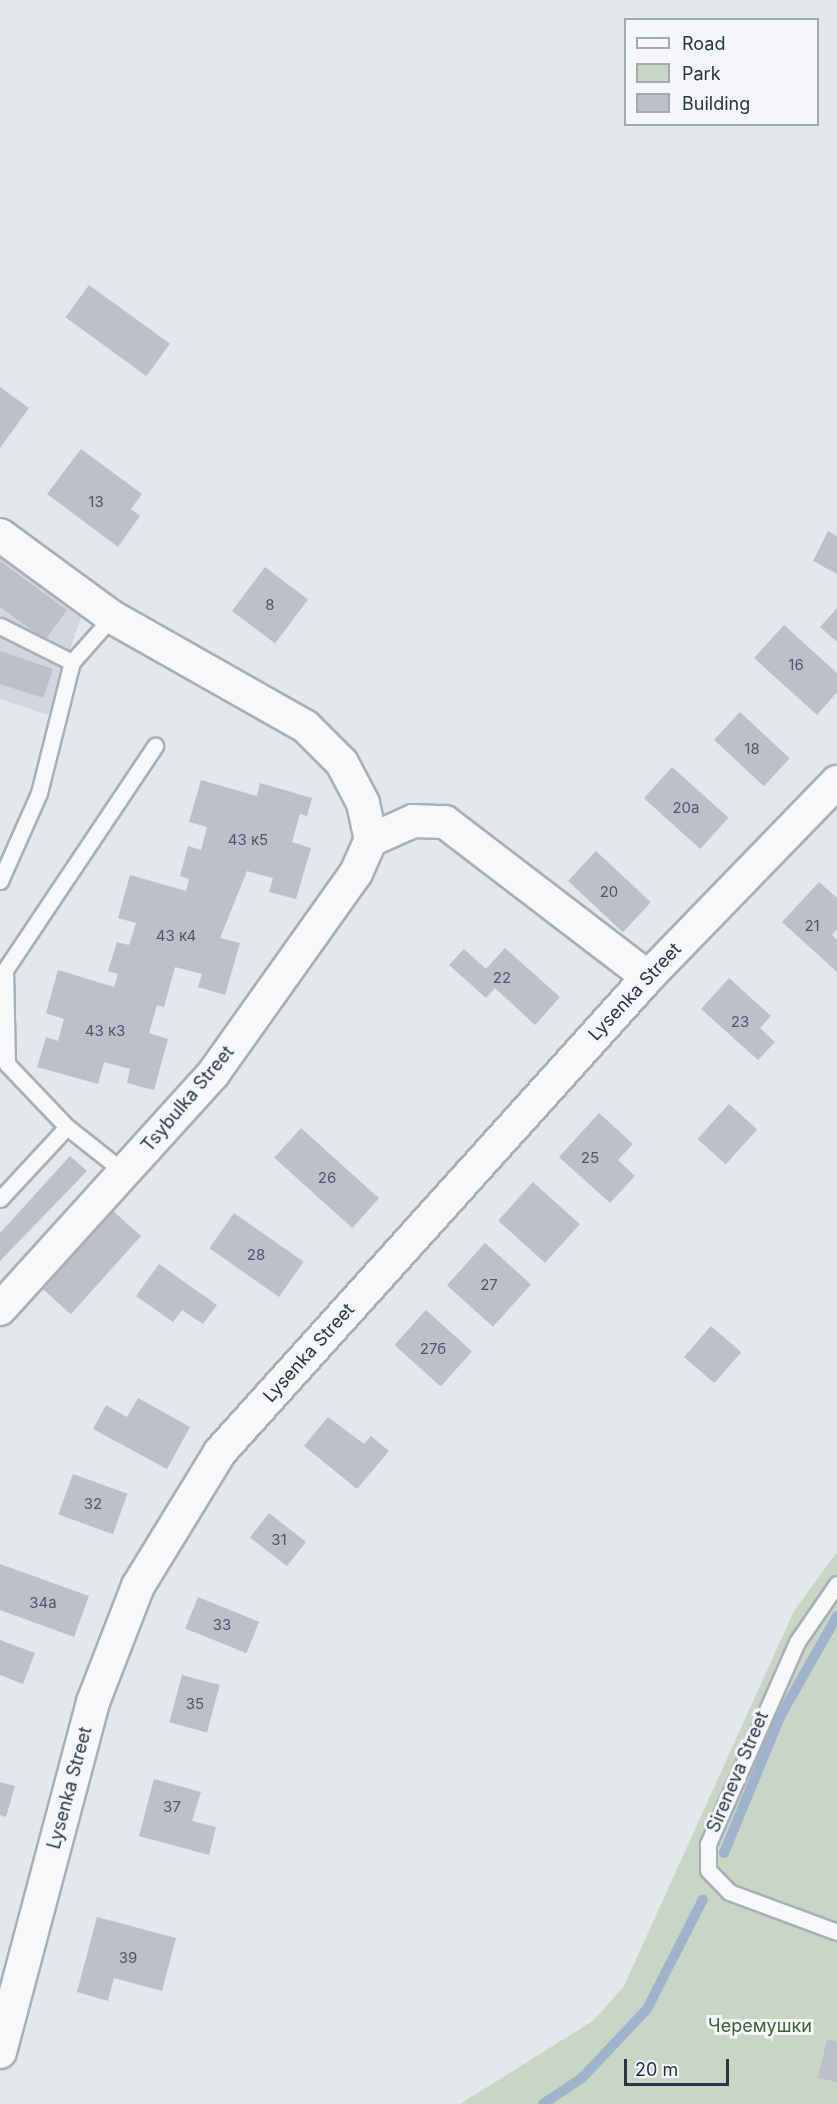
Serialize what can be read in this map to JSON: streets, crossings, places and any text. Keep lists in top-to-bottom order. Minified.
{"streets":{"street":["Lysenka Street","Tsybulka Street"],"lane":["Sireneva Street"]},"parks":["Черемушки"],"house_numbers":["13","8","16","18","20а","43 к5","20","21","43 к4","22","23","43 к3","25","26","28","27","27б","32","31","34а","33","35","37","39"],"legend":["Road","Park","Building"],"scale_bar":"20 m"}
